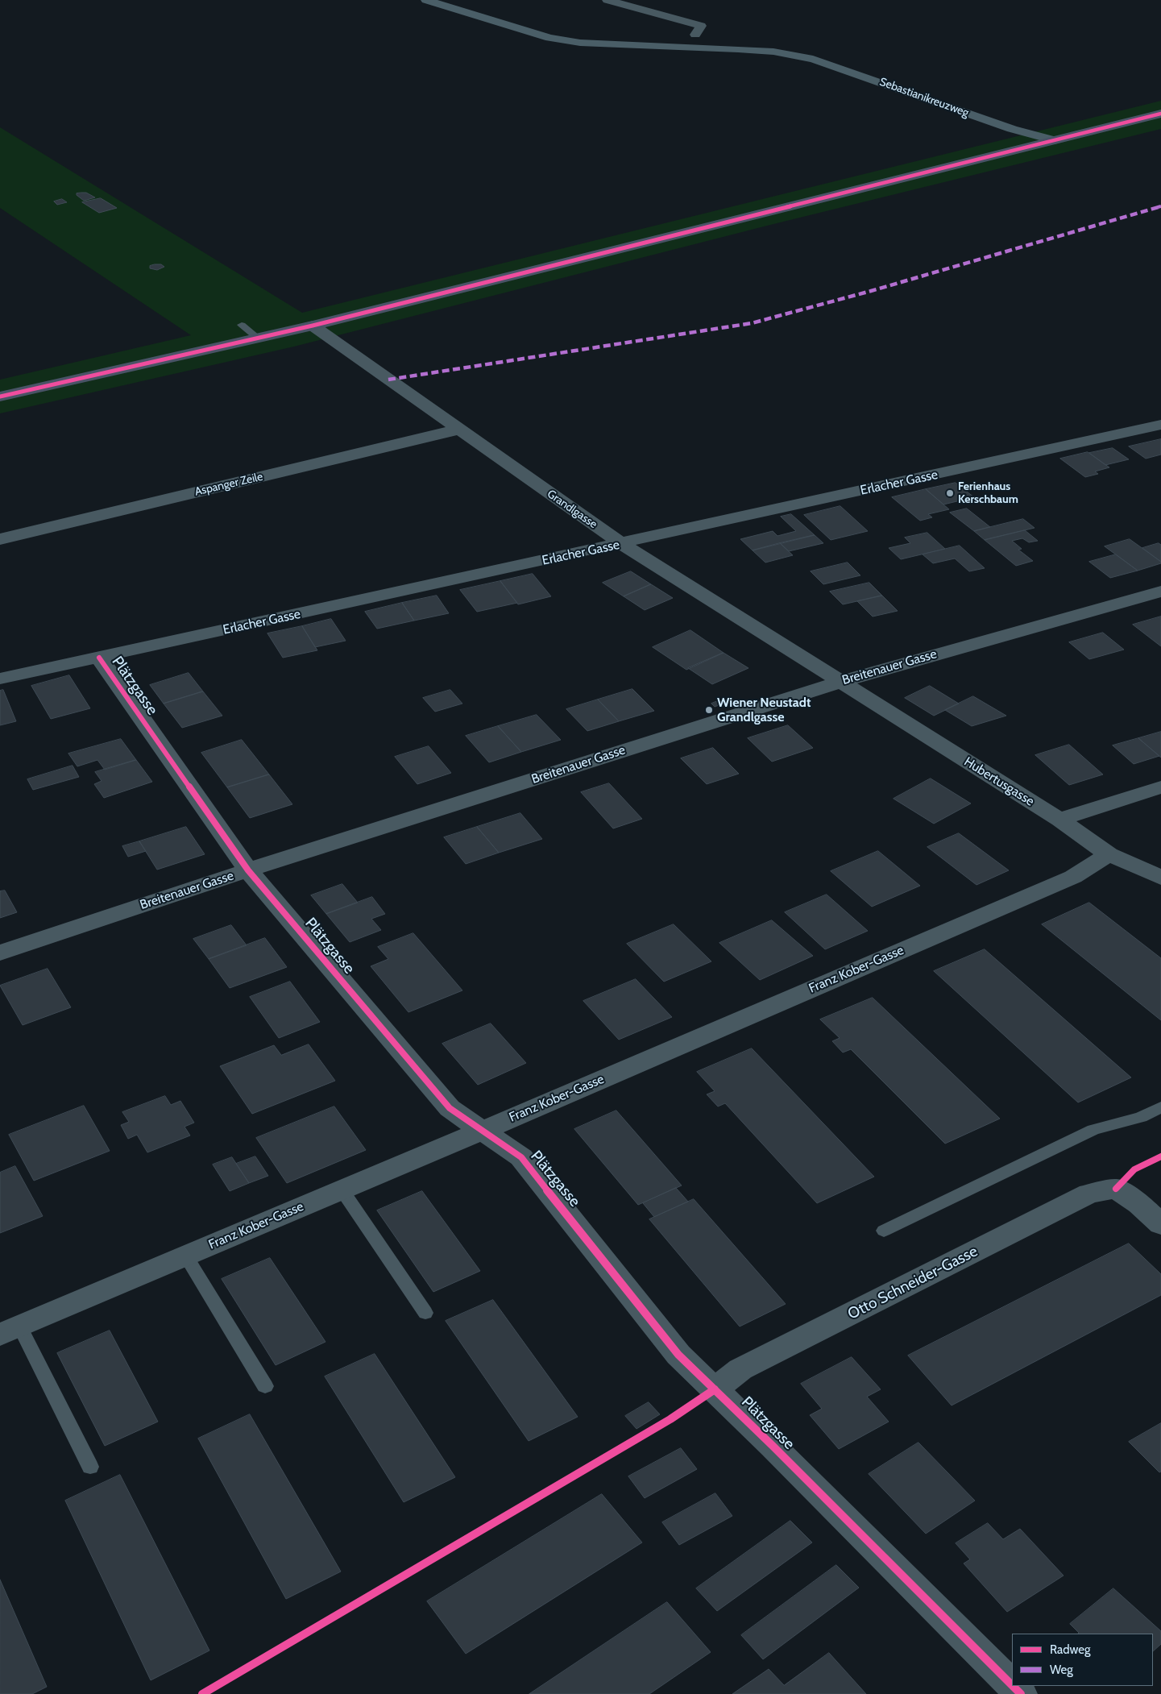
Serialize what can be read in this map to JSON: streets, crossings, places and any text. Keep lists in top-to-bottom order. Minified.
{"streets":{"main road":["Sebastianikreuzweg"],"street":["Erlacher Gasse","Aspanger Zeile","Grandlgasse","Breitenauer Gasse","Plätzgasse","Hubertusgasse","Franz Kober-Gasse","Otto Schneider-Gasse"]},"crossings":[["Erlacher Gasse","Grandlgasse"],["Erlacher Gasse","Plätzgasse"],["Aspanger Zeile","Grandlgasse"],["Grandlgasse","Breitenauer Gasse"],["Grandlgasse","Hubertusgasse"],["Breitenauer Gasse","Plätzgasse"],["Breitenauer Gasse","Hubertusgasse"],["Plätzgasse","Franz Kober-Gasse"],["Plätzgasse","Otto Schneider-Gasse"],["Hubertusgasse","Franz Kober-Gasse"]],"places":["Ferienhaus Kerschbaum","Wiener Neustadt Grandlgasse"],"legend":["Radweg","Weg"]}
